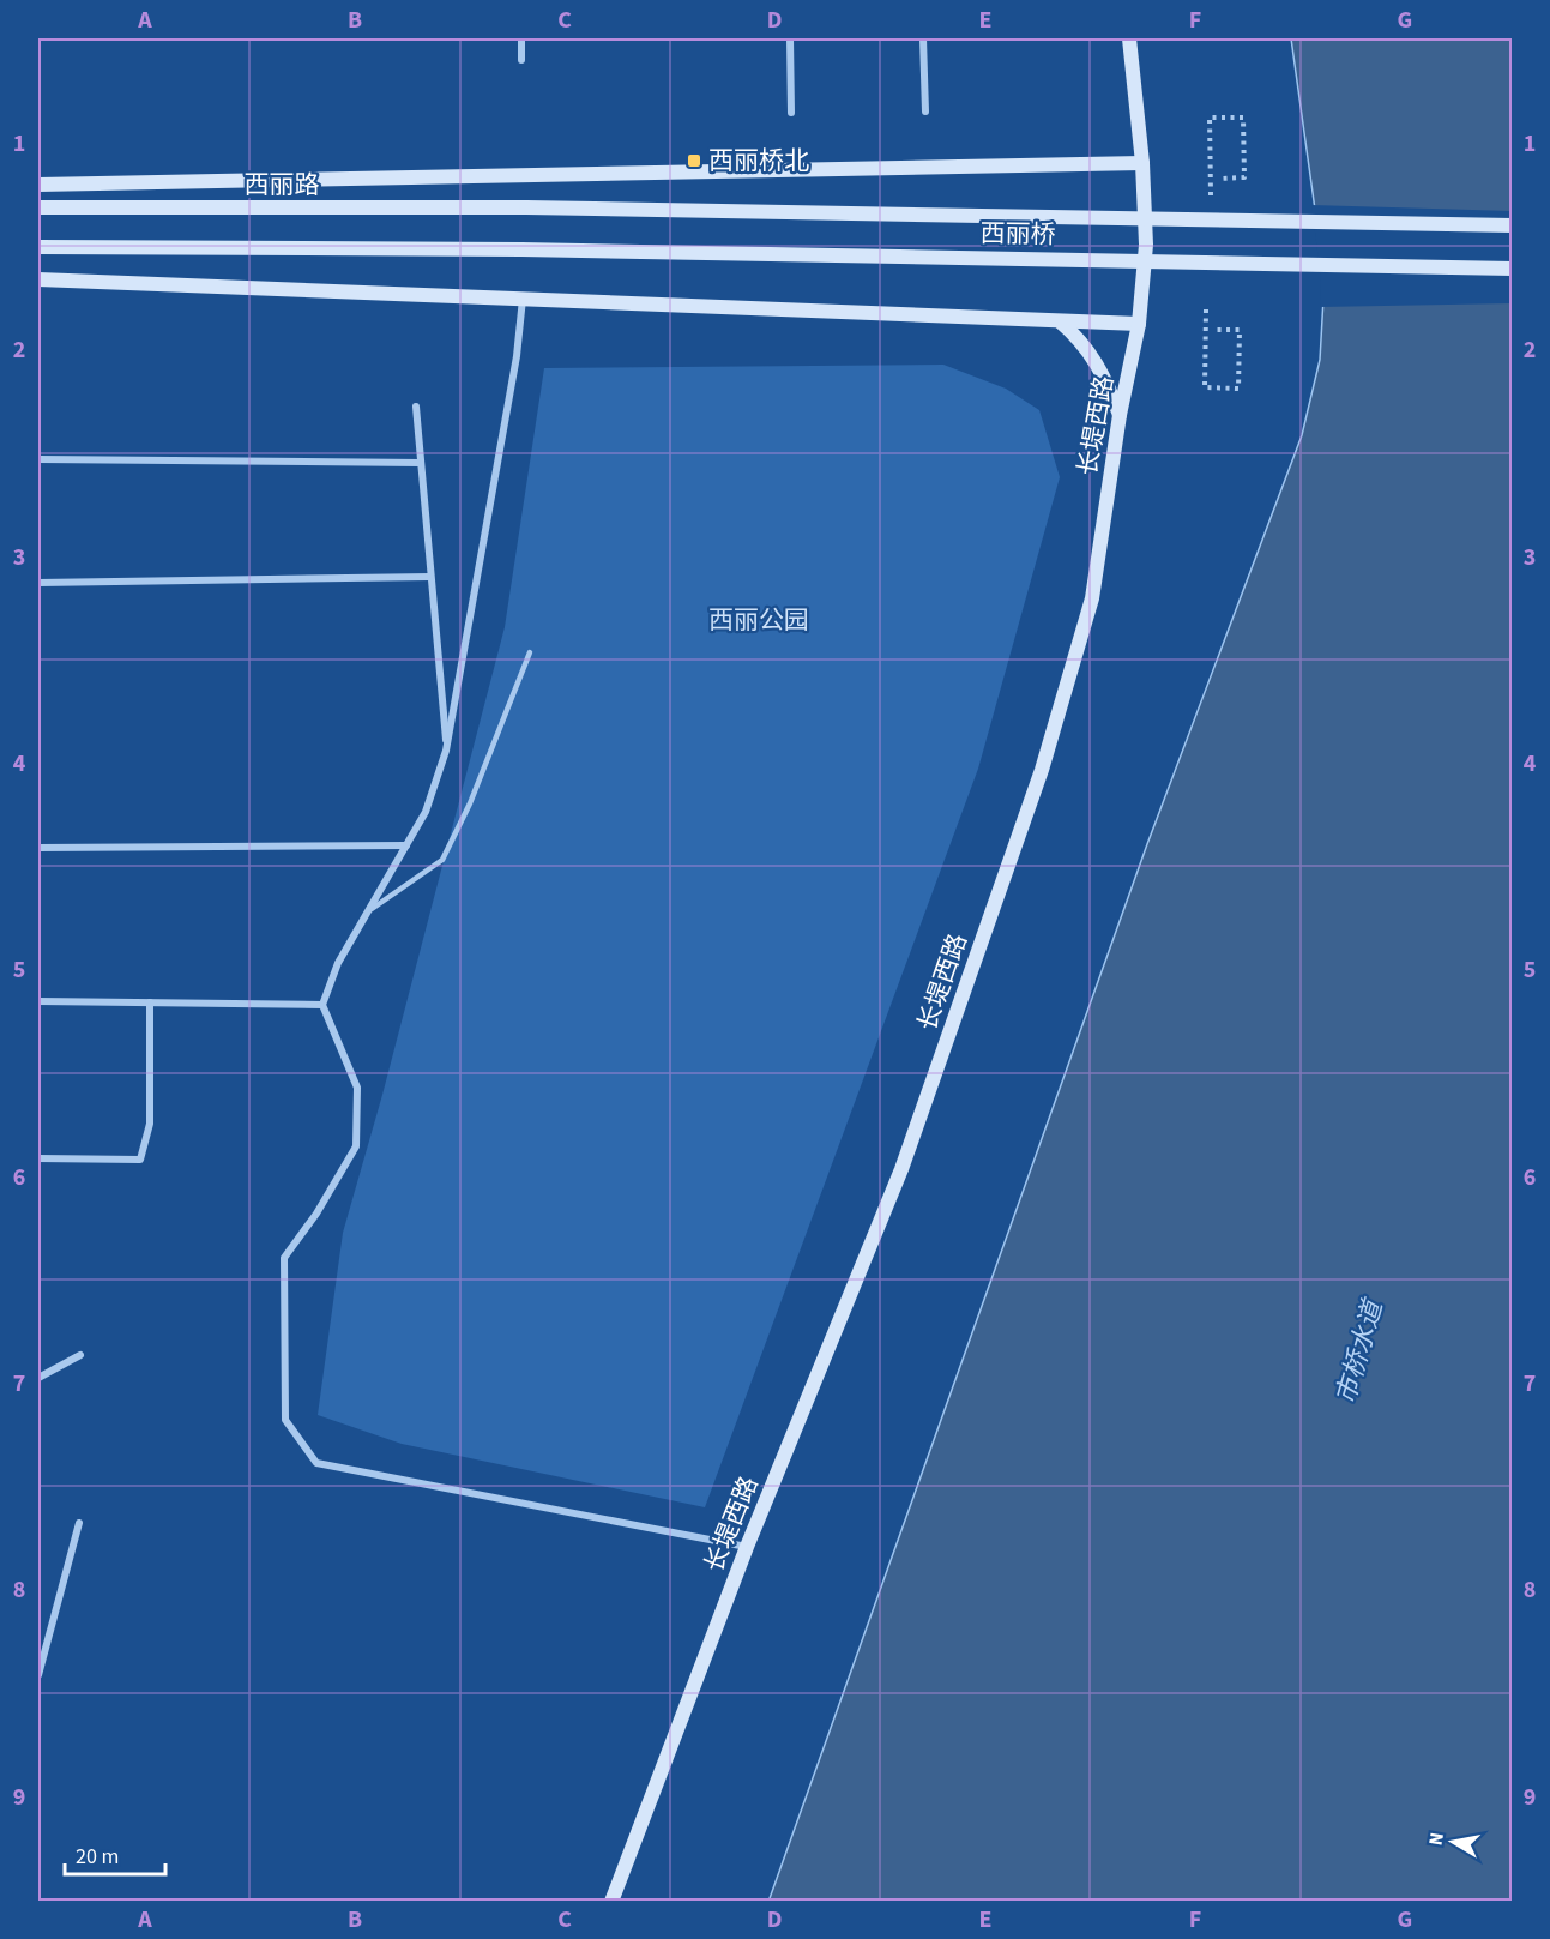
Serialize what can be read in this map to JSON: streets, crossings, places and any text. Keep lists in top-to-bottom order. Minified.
{"streets":{"main road":["西丽路","西丽桥","长堤西路"]},"crossings":[["西丽路","西丽桥"]],"water":["市桥水道"],"parks":["西丽公园"],"places":{"transit":["西丽桥北"]},"scale_bar":"20 m","north":"left","grid":{"columns":["A","B","C","D","E","F","G"],"rows":["1","2","3","4","5","6","7","8","9"]}}
